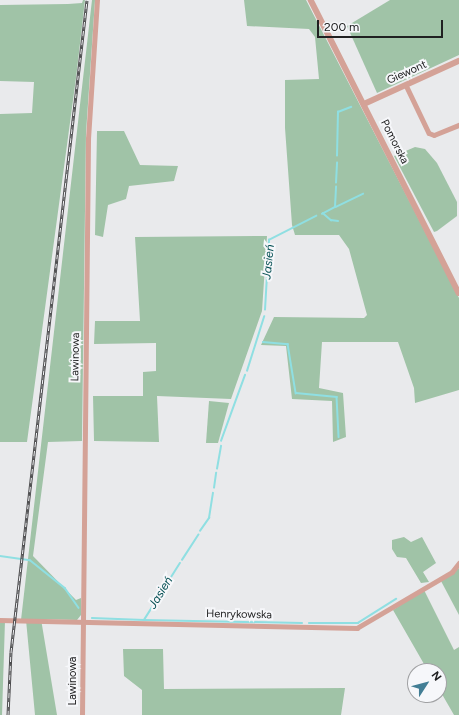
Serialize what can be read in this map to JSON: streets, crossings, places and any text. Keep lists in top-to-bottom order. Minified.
{"streets":{"street":["Giewont","Pomorska","Lawinowa","Henrykowska"]},"crossings":[["Giewont","Pomorska"],["Lawinowa","Henrykowska"]],"water":["Jasień"],"scale_bar":"200 m","north":"top right"}
